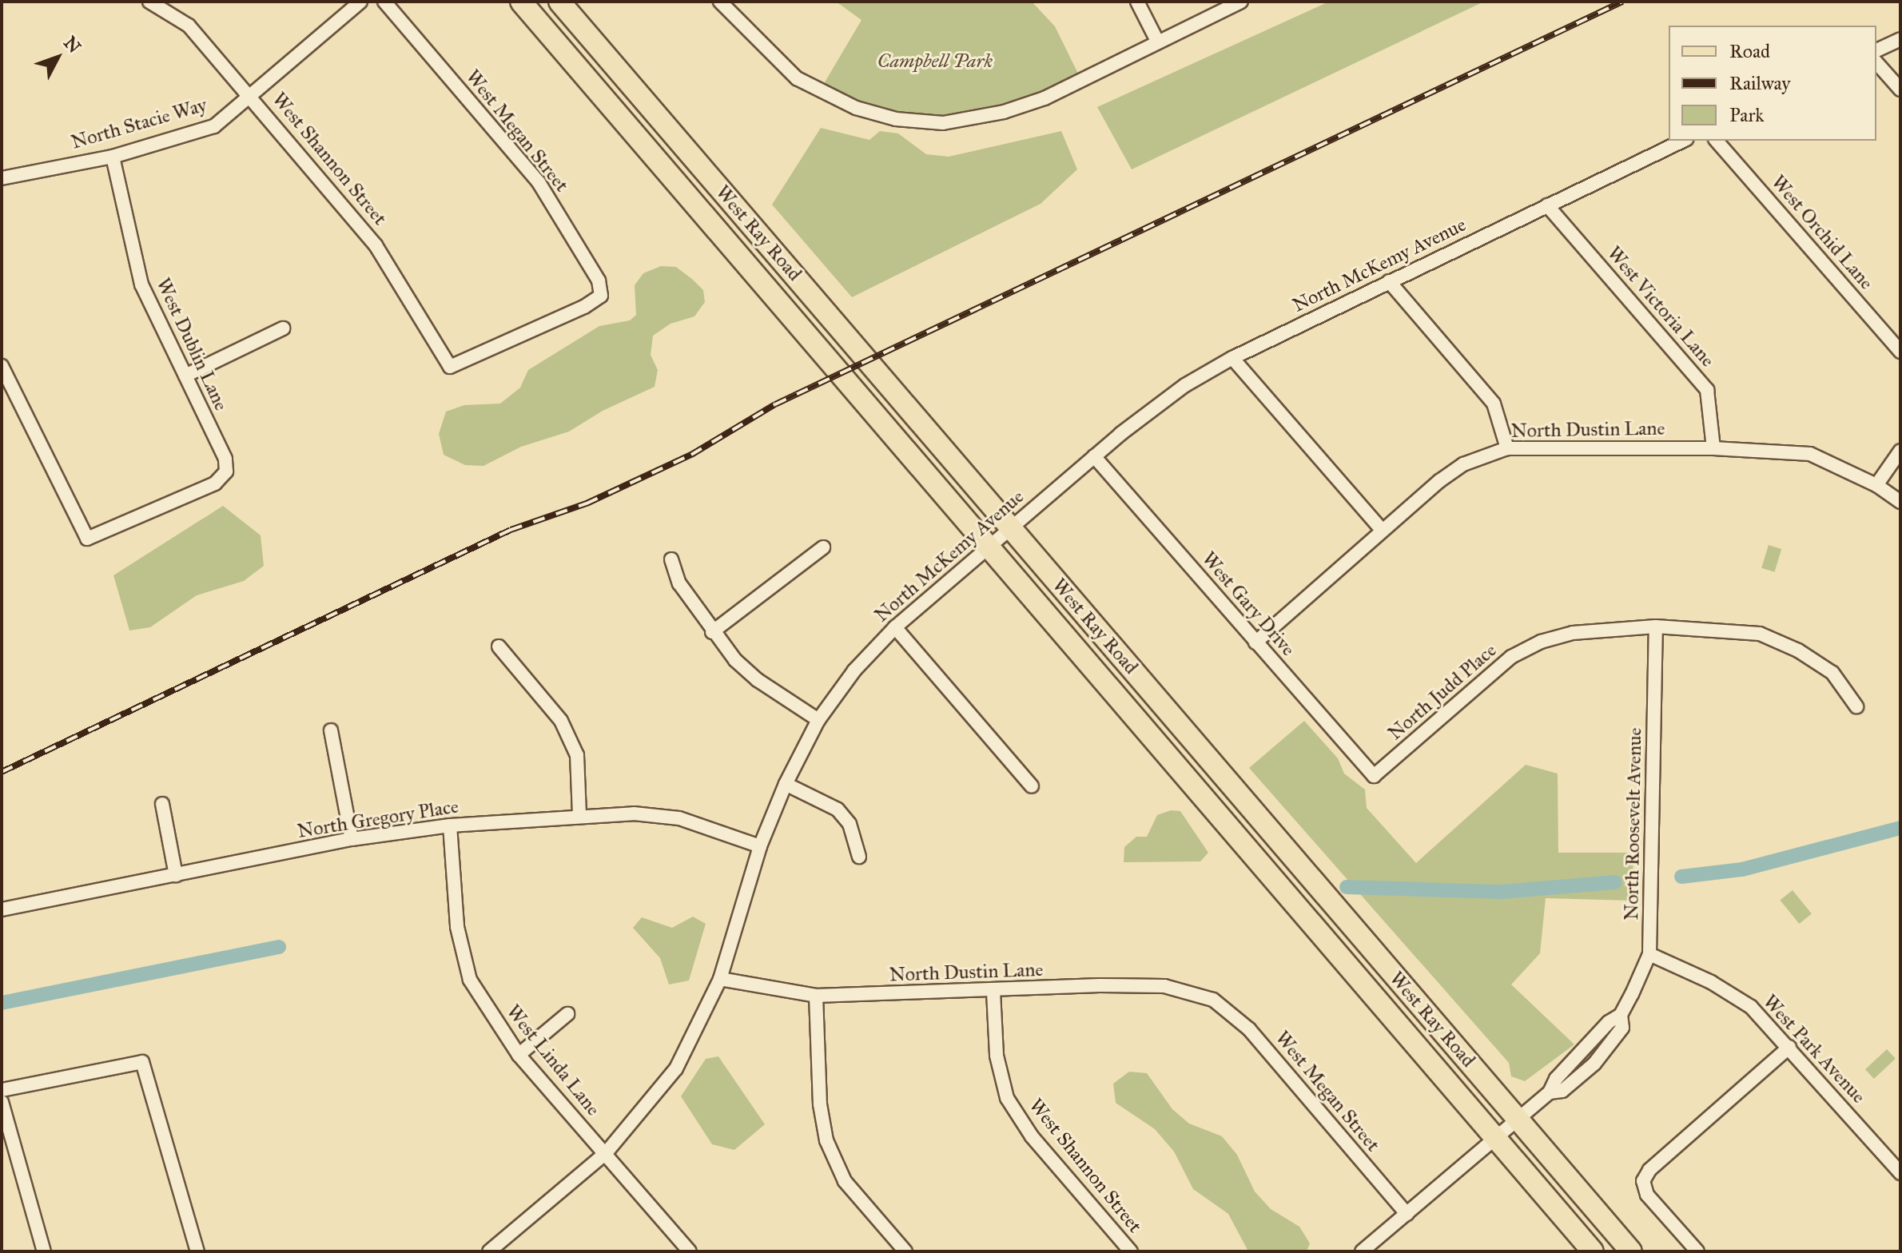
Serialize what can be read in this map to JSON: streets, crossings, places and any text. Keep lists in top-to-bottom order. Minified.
{"streets":{"main road":["West Ray Road"],"street":["North Stacie Way","West Megan Street","West Shannon Street","West Orchid Lane","North McKemy Avenue","West Victoria Lane","West Dublin Lane","North Dustin Lane","West Gary Drive","North Judd Place","North Gregory Place","North Roosevelt Avenue","West Park Avenue","West Linda Lane"]},"crossings":[["North Stacie Way","West Shannon Street"],["North Stacie Way","West Dublin Lane"],["West Megan Street","West Shannon Street"],["West Megan Street","North Dustin Lane"],["West Megan Street","North Roosevelt Avenue"],["West Shannon Street","North Dustin Lane"],["West Ray Road","North McKemy Avenue"],["West Ray Road","North Roosevelt Avenue"],["North McKemy Avenue","West Victoria Lane"],["North McKemy Avenue","North Dustin Lane"],["North McKemy Avenue","West Gary Drive"],["North McKemy Avenue","North Gregory Place"],["North McKemy Avenue","West Linda Lane"],["West Victoria Lane","North Dustin Lane"],["North Dustin Lane","West Gary Drive"],["West Gary Drive","North Judd Place"],["North Judd Place","North Roosevelt Avenue"],["North Gregory Place","West Linda Lane"],["North Roosevelt Avenue","West Park Avenue"]],"parks":["Campbell Park"],"legend":["Road","Railway","Park"],"north":"top right"}
